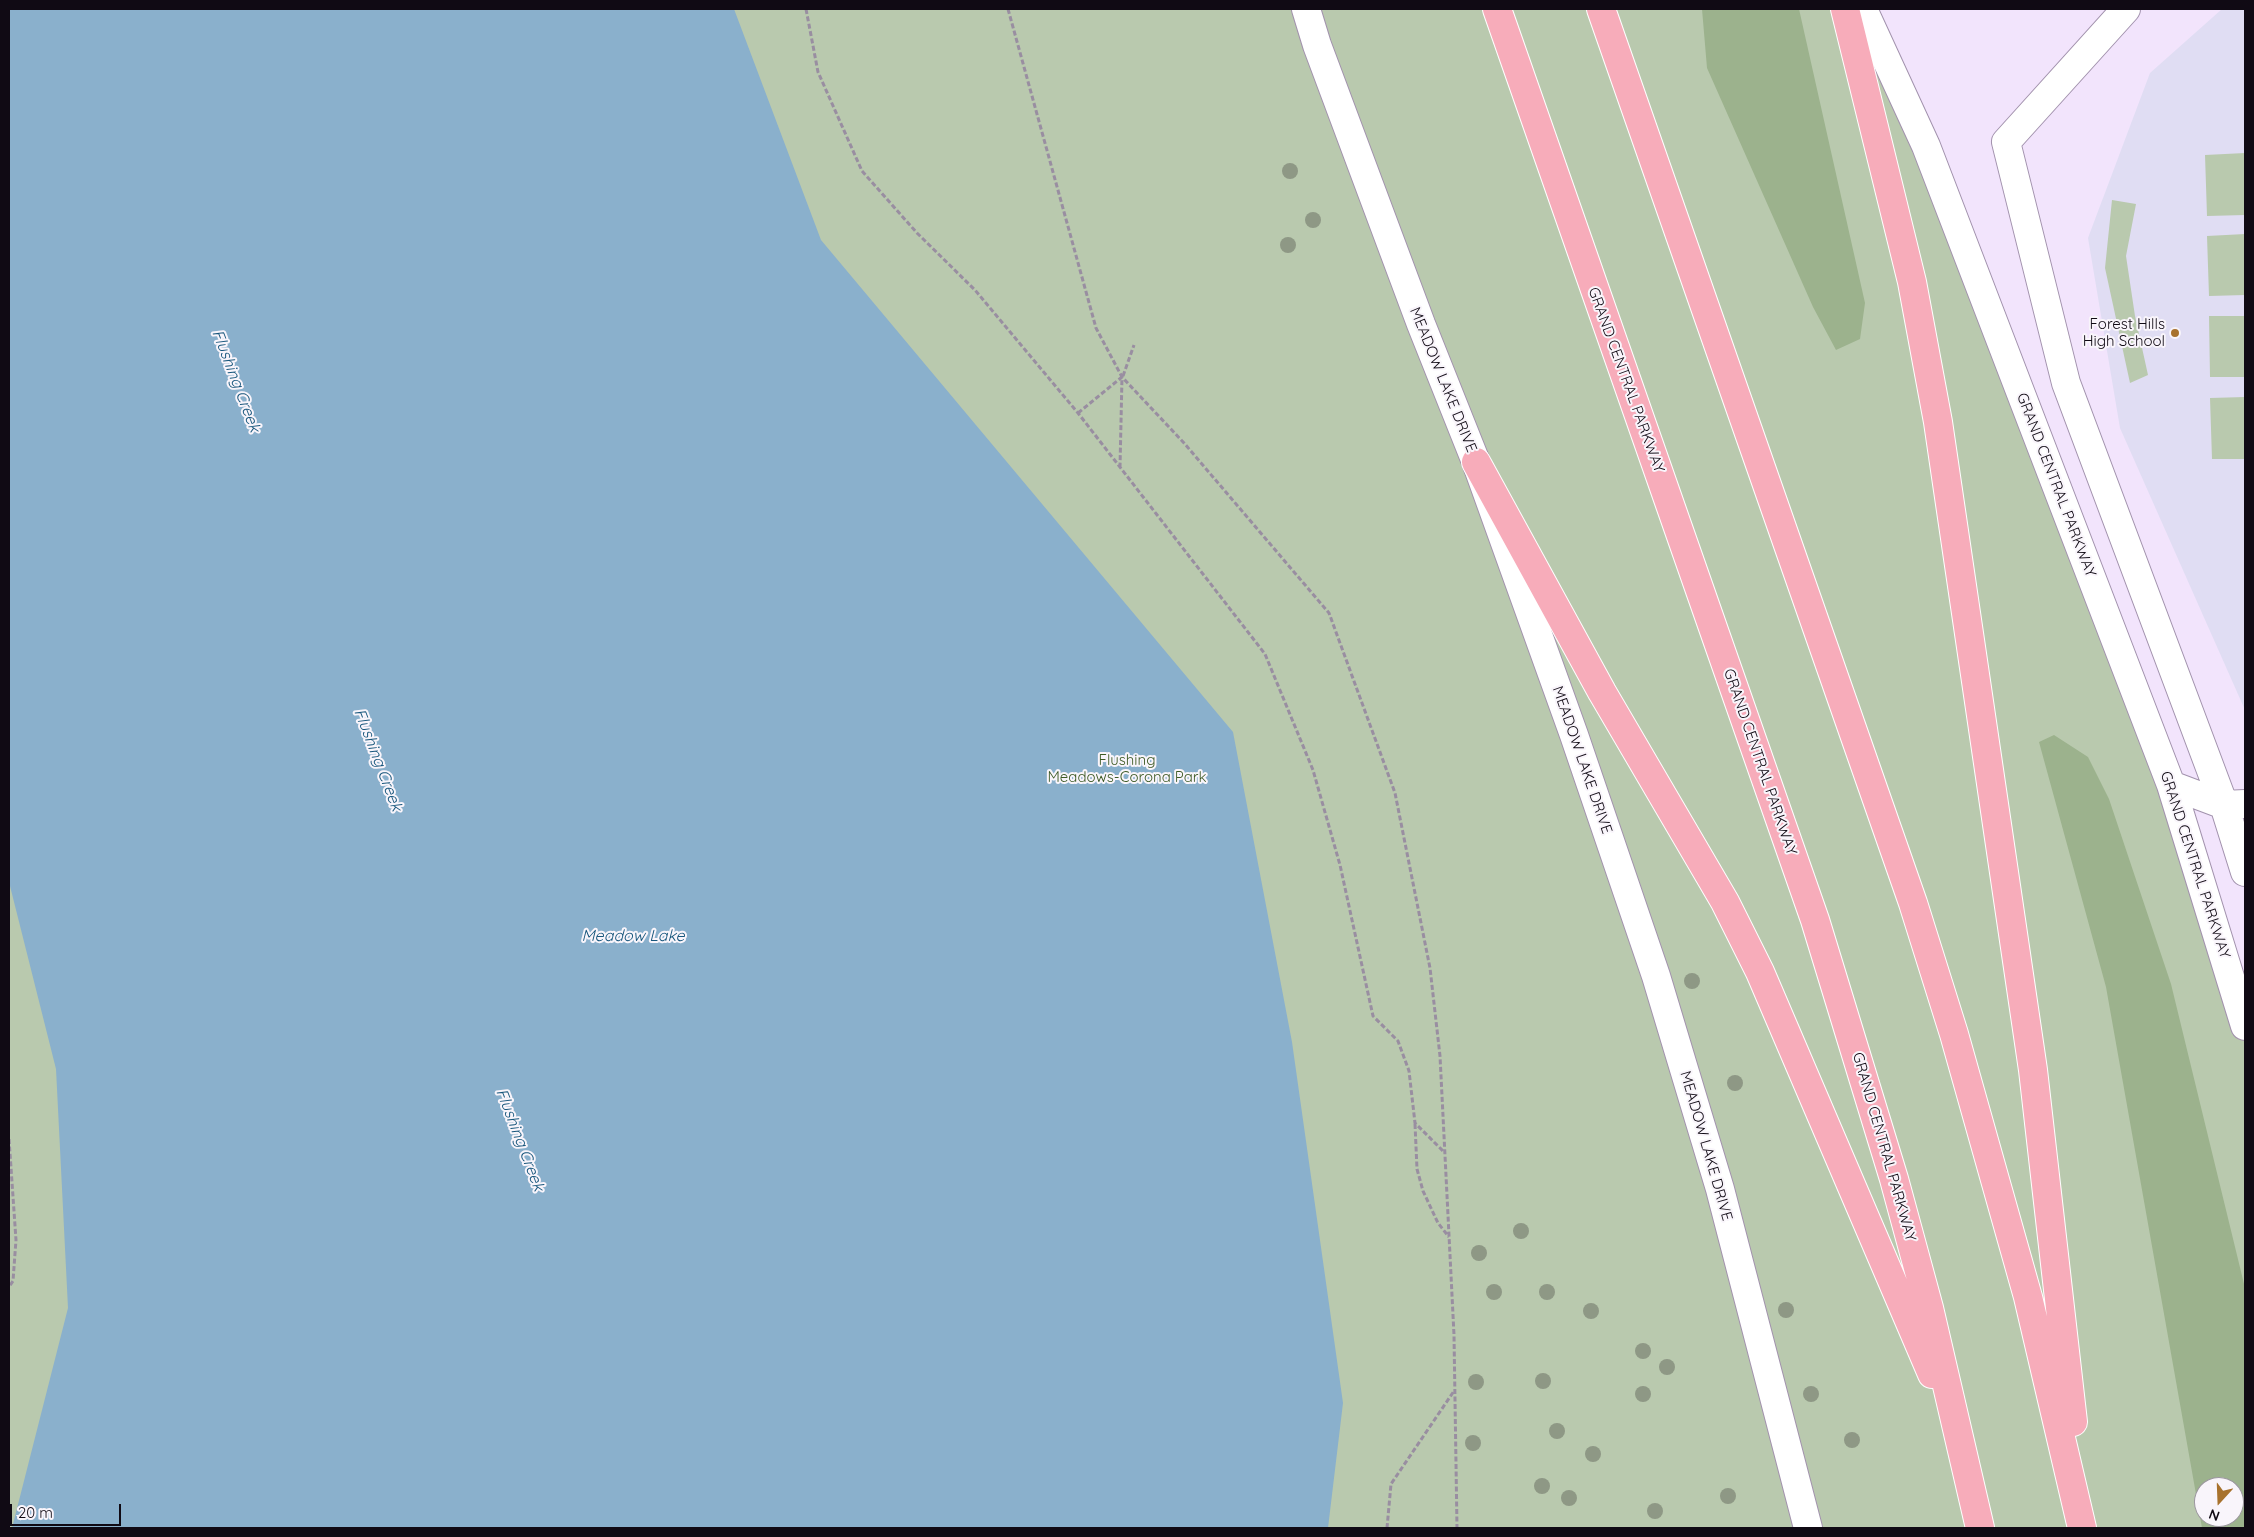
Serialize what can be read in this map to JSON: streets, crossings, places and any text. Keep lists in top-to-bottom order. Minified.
{"streets":{"highway":["GRAND CENTRAL PARKWAY"],"street":["MEADOW LAKE DRIVE"]},"water":["Flushing Creek","Meadow Lake"],"parks":["Flushing Meadows-Corona Park"],"places":["Forest Hills High School"],"scale_bar":"20 m","north":"bottom"}
